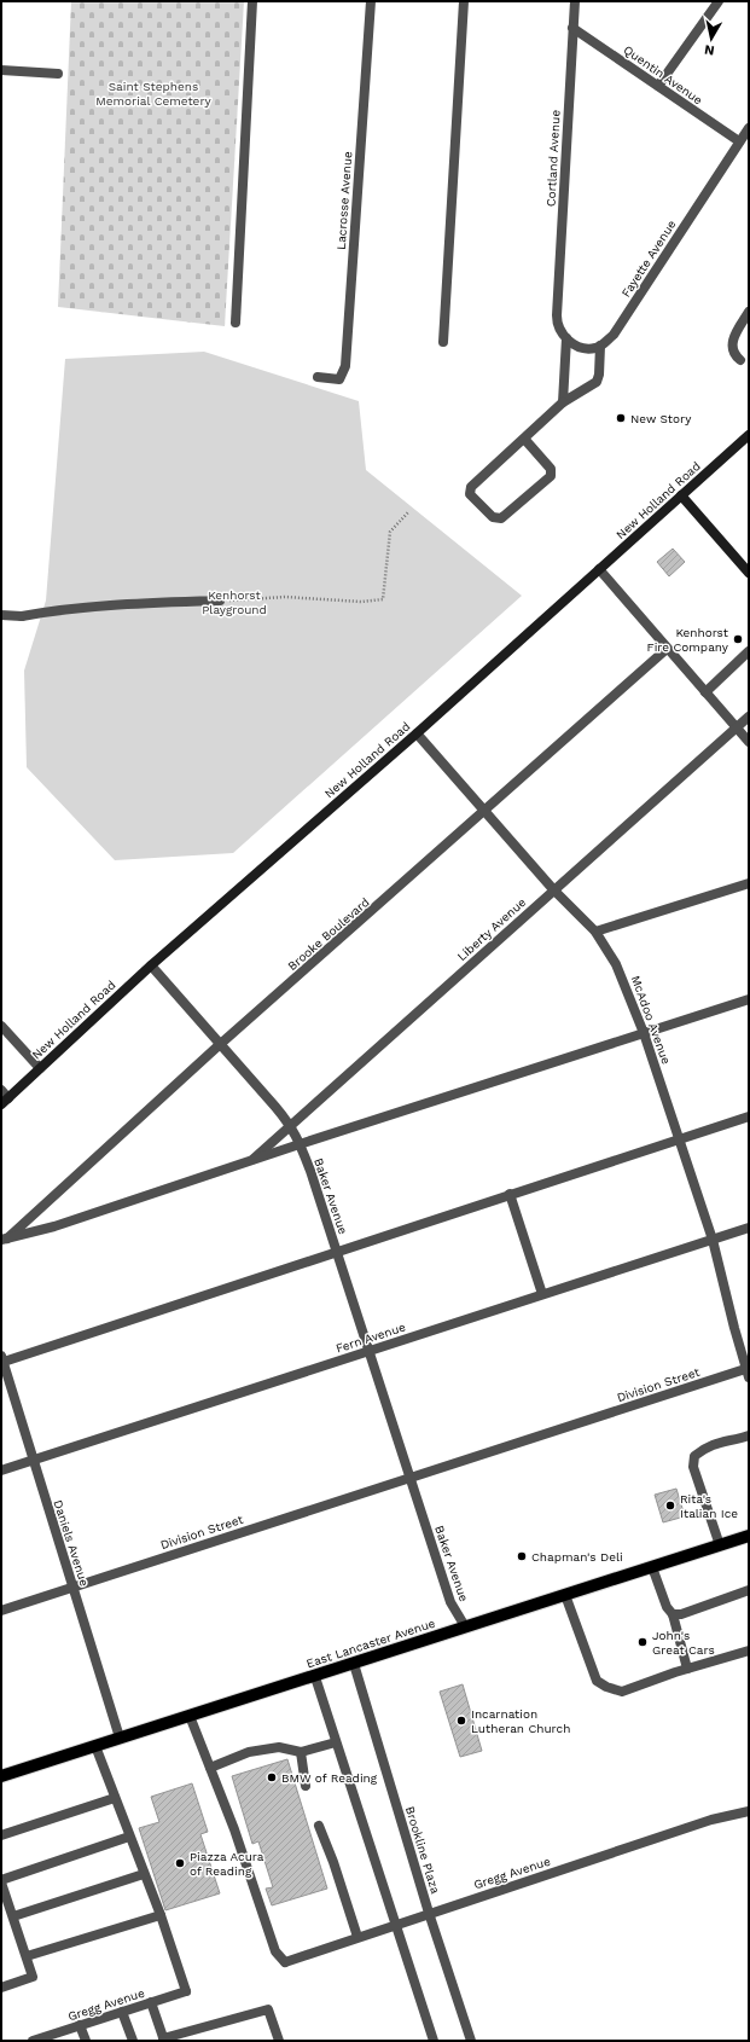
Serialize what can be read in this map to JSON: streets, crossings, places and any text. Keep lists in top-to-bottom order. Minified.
{"streets":{"main road":["New Holland Road","East Lancaster Avenue"],"street":["Quentin Avenue","Cortland Avenue","Lacrosse Avenue","Fayette Avenue","Liberty Avenue","Brooke Boulevard","McAdoo Avenue","Baker Avenue","Fern Avenue","Division Street","Daniels Avenue","Brookline Plaza","Gregg Avenue"]},"crossings":[["Quentin Avenue","Cortland Avenue"],["Quentin Avenue","Fayette Avenue"],["New Holland Road","McAdoo Avenue"],["New Holland Road","Baker Avenue"],["Liberty Avenue","Brooke Boulevard"],["Liberty Avenue","McAdoo Avenue"],["Liberty Avenue","Baker Avenue"],["Brooke Boulevard","McAdoo Avenue"],["Brooke Boulevard","Baker Avenue"],["McAdoo Avenue","Fern Avenue"],["McAdoo Avenue","Division Street"],["Baker Avenue","Fern Avenue"],["Baker Avenue","Division Street"],["Baker Avenue","East Lancaster Avenue"],["Fern Avenue","Daniels Avenue"],["Division Street","Daniels Avenue"],["Daniels Avenue","East Lancaster Avenue"],["East Lancaster Avenue","Brookline Plaza"],["Brookline Plaza","Gregg Avenue"]],"parks":["Saint Stephens Memorial Cemetery","Kenhorst Playground"],"places":["New Story","Kenhorst Fire Company","Rita's Italian Ice","Chapman's Deli","John's Great Cars","Incarnation Lutheran Church","BMW of Reading","Piazza Acura of Reading"],"north":"bottom"}
